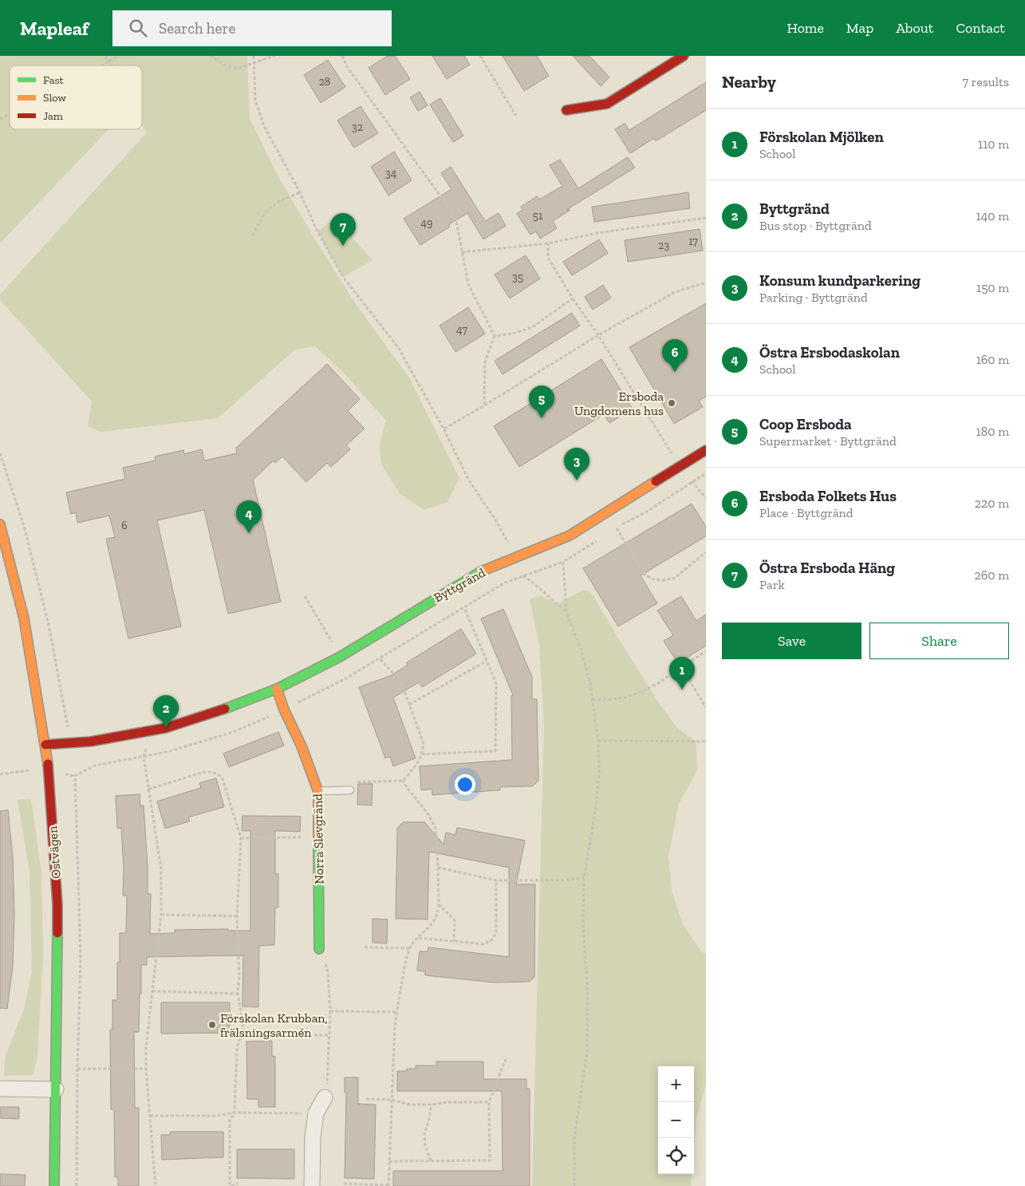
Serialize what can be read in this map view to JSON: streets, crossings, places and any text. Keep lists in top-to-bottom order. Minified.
{"streets":{"street":["Byttgränd","Norra Slevgränd","Ostvägen"]},"crossings":[["Byttgränd","Norra Slevgränd"],["Byttgränd","Ostvägen"]],"places":["Ersboda Ungdomens hus","Förskolan Krubban, frälsningsarmén"],"house_numbers":["28","32","34","51","49","17","23","35","47","6"],"legend":["Fast","Slow","Jam"],"page":{"header":"Mapleaf","search":"Search here","nav":["Home","Map","About","Contact"],"heading":["Nearby","7 results"],"list":[{"mark":"1","name":"Förskolan Mjölken","note":"School","value":"110 m"},{"mark":"2","name":"Byttgränd","note":"Bus stop · Byttgränd","value":"140 m"},{"mark":"3","name":"Konsum kundparkering","note":"Parking · Byttgränd","value":"150 m"},{"mark":"4","name":"Östra Ersbodaskolan","note":"School","value":"160 m"},{"mark":"5","name":"Coop Ersboda","note":"Supermarket · Byttgränd","value":"180 m"},{"mark":"6","name":"Ersboda Folkets Hus","note":"Place · Byttgränd","value":"220 m"},{"mark":"7","name":"Östra Ersboda Häng","note":"Park","value":"260 m"}],"pins":["7","6","5","3","4","1","2"],"buttons":["Save","Share"],"map_buttons":["+","−"]}}
